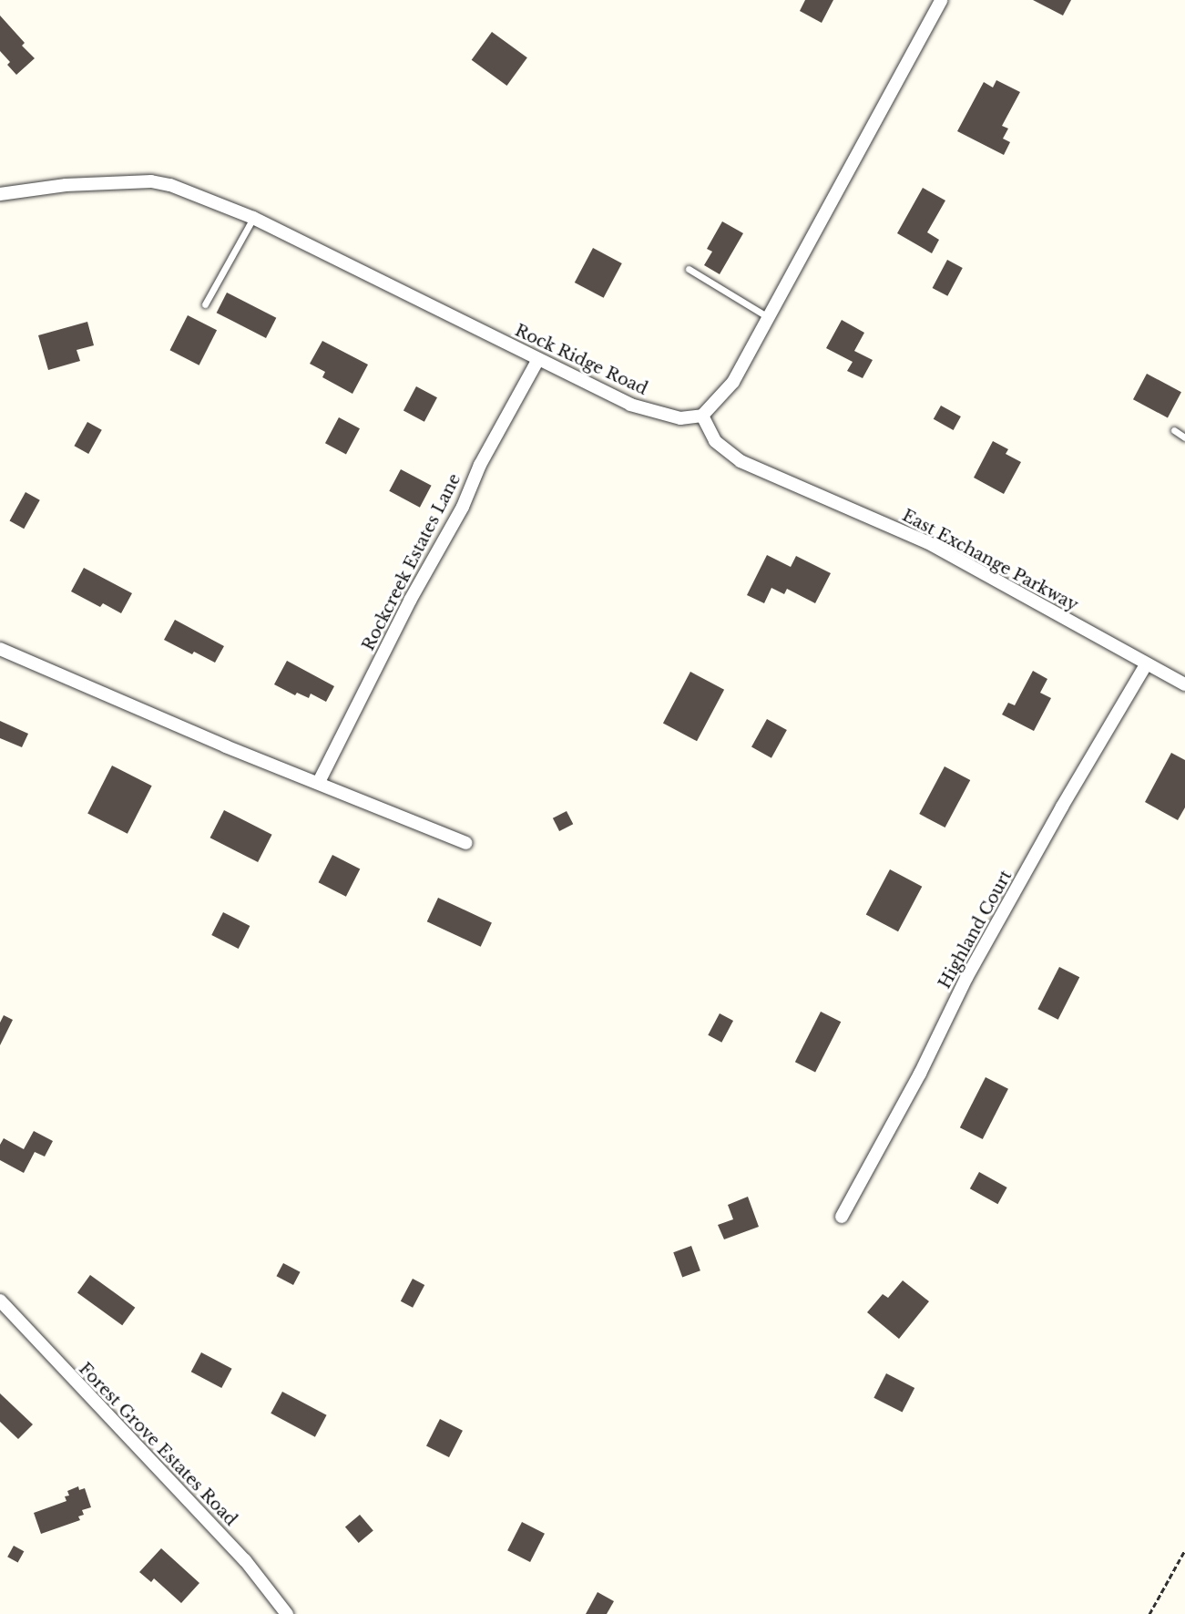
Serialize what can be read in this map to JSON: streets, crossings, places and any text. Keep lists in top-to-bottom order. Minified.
{"streets":{"street":["Rock Ridge Road","East Exchange Parkway","Rockcreek Estates Lane","Highland Court","Forest Grove Estates Road"]},"crossings":[["Rock Ridge Road","East Exchange Parkway"],["Rock Ridge Road","Rockcreek Estates Lane"],["East Exchange Parkway","Highland Court"]]}
